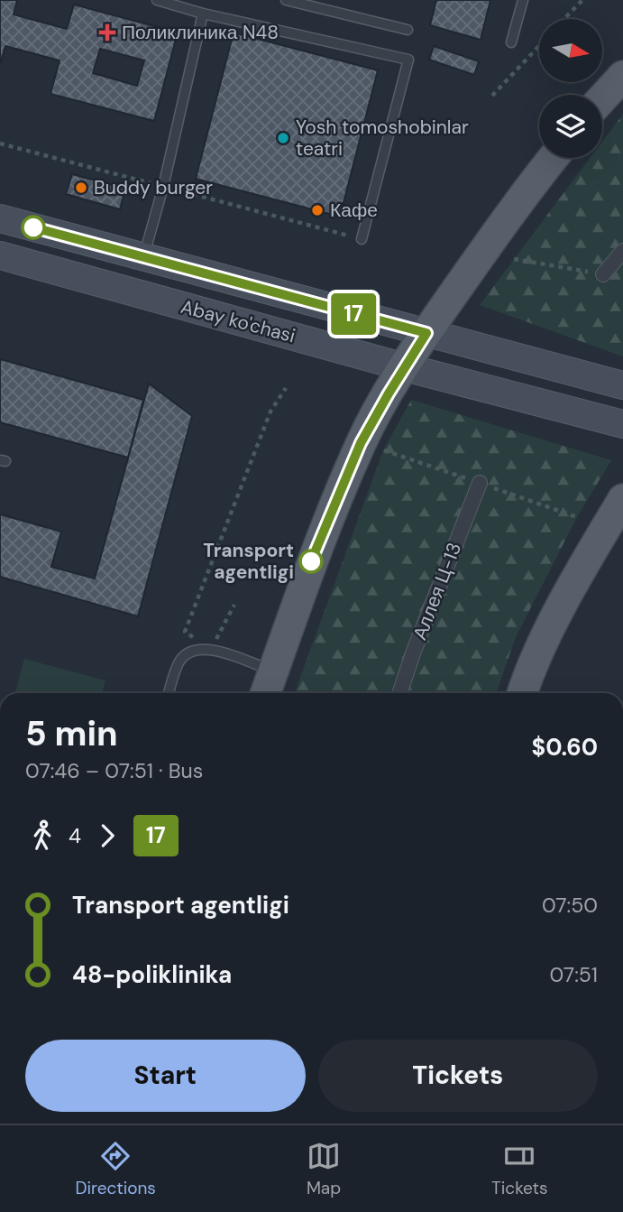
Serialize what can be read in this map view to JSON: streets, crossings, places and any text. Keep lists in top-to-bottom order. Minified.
{"streets":{"main road":["Abay ko'chasi"],"street":["Аллея Ц-13"]},"places":{"health":["Поликлиника N48"],"other":["Yosh tomoshobinlar teatri","Buddy burger","Кафе","Transport agentligi"]},"lines":["bus line 17"],"north":"right","page":{"on_map":"17","heading":["5 min","07:46 – 07:51 · Bus","$0.60"],"legs":["4","17"],"list":[{"name":"Transport agentligi","value":"07:50"},{"name":"48-poliklinika","value":"07:51"}],"buttons":["Start","Tickets"],"tabs":["Directions","Map","Tickets"]}}
